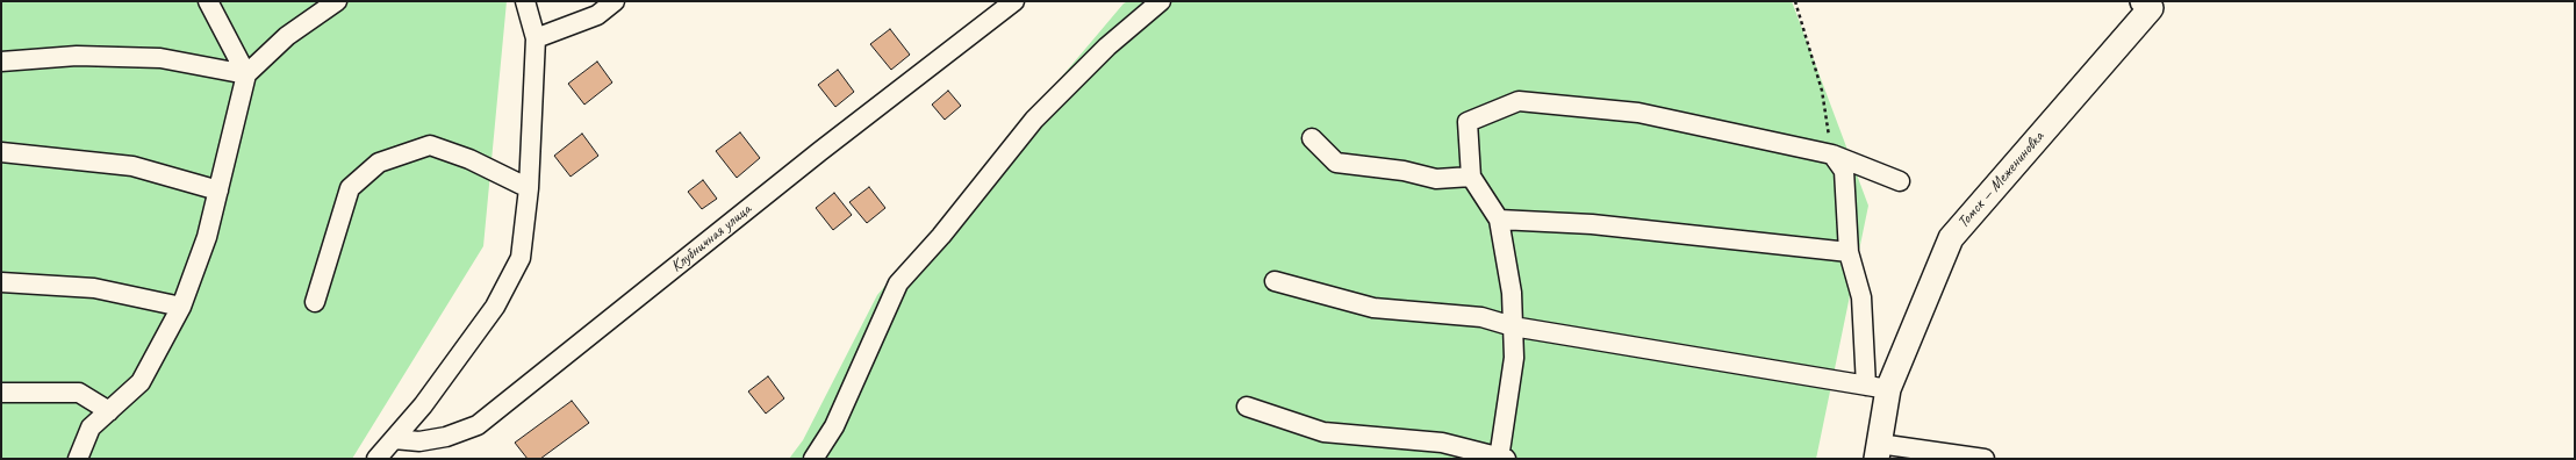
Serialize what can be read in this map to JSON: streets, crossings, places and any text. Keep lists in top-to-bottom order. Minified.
{"streets":{"street":["Томск — Межениновка","Клубничная улица"]}}
